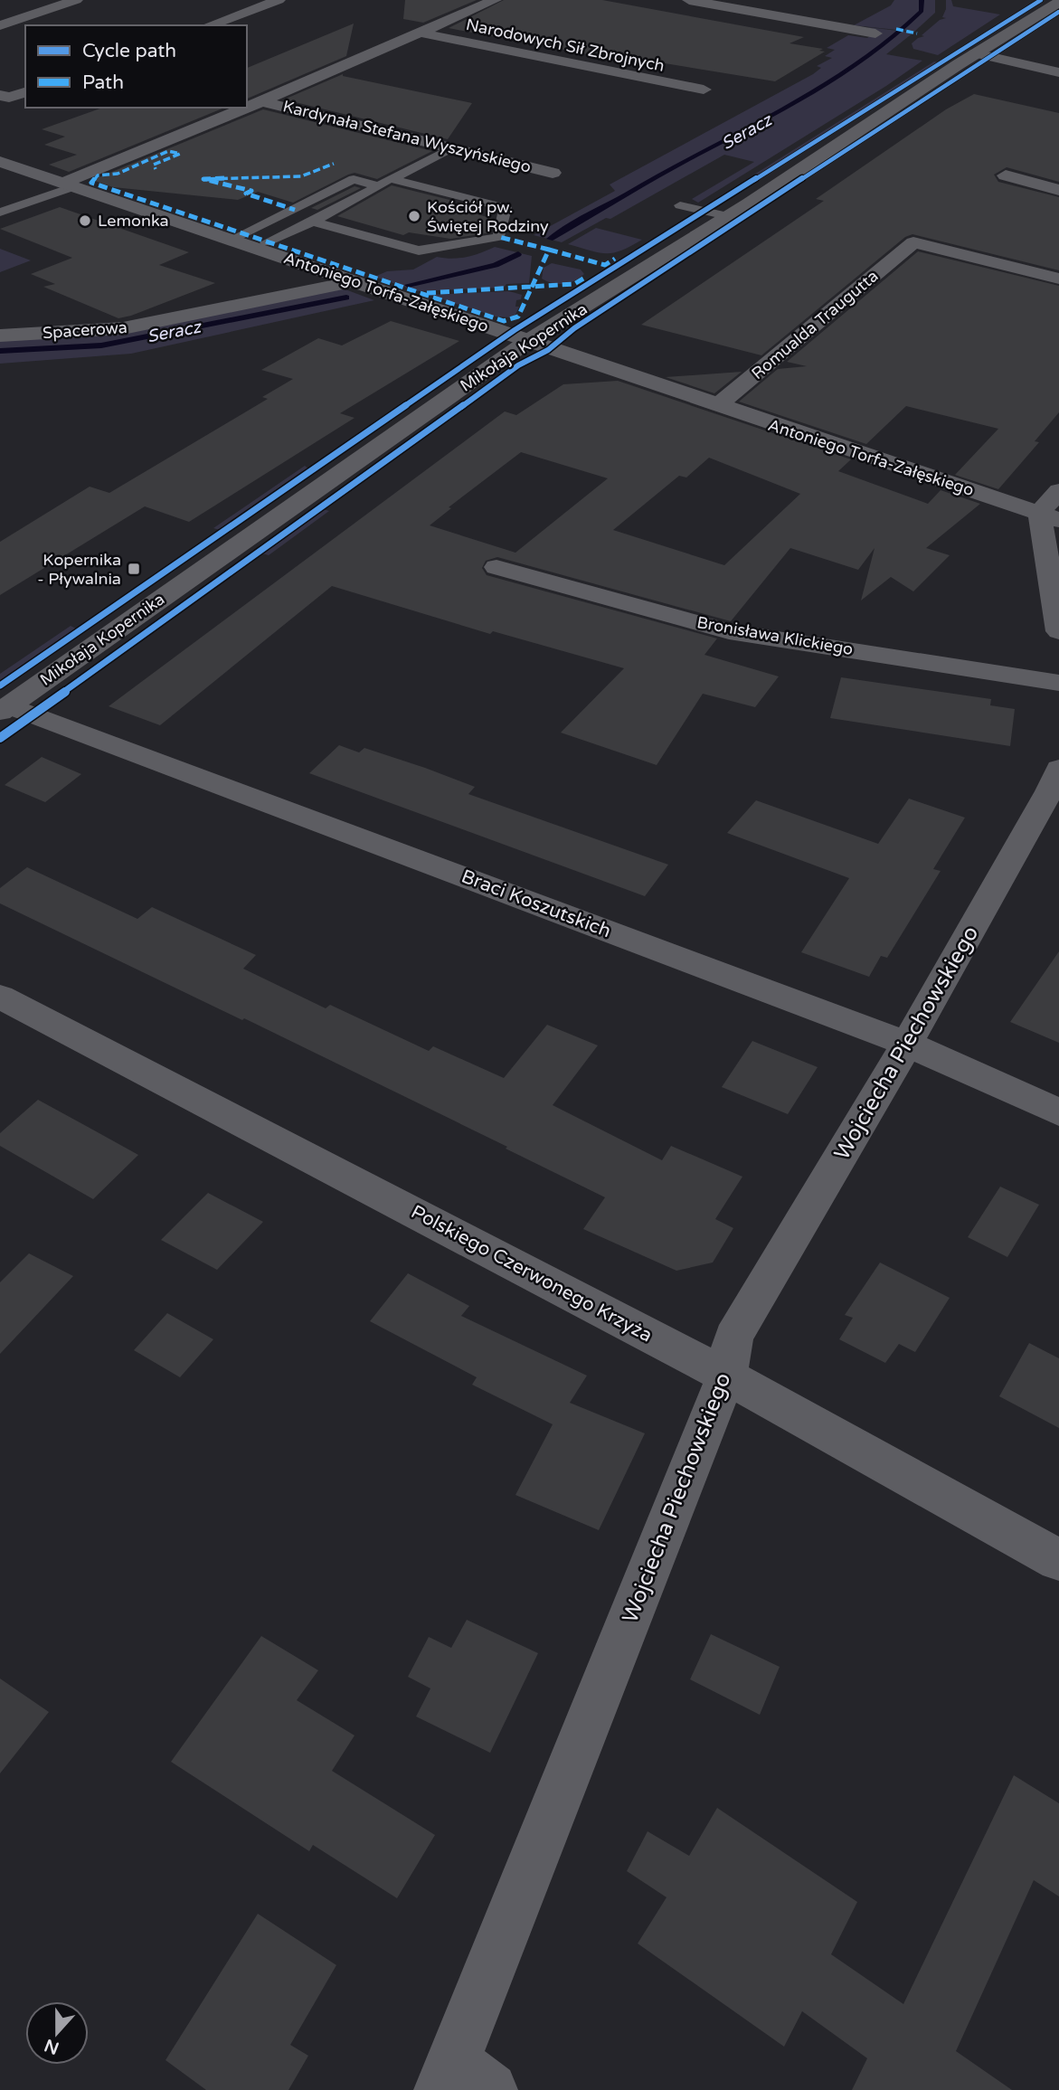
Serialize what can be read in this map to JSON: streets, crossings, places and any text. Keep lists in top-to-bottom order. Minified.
{"streets":{"street":["Narodowych Sił Zbrojnych","Kardynała Stefana Wyszyńskiego","Antoniego Torfa-Załęskiego","Romualda Traugutta","Spacerowa","Mikołaja Kopernika","Bronisława Klickiego","Braci Koszutskich","Wojciecha Piechowskiego","Polskiego Czerwonego Krzyża"]},"crossings":[["Antoniego Torfa-Załęskiego","Romualda Traugutta"],["Antoniego Torfa-Załęskiego","Spacerowa"],["Antoniego Torfa-Załęskiego","Mikołaja Kopernika"],["Mikołaja Kopernika","Braci Koszutskich"],["Braci Koszutskich","Wojciecha Piechowskiego"],["Wojciecha Piechowskiego","Polskiego Czerwonego Krzyża"]],"water":["Seracz"],"places":{"other":["Kościół pw. Świętej Rodziny","Lemonka"],"transit":["Kopernika - Pływalnia"]},"legend":["Cycle path","Path"],"north":"bottom"}
